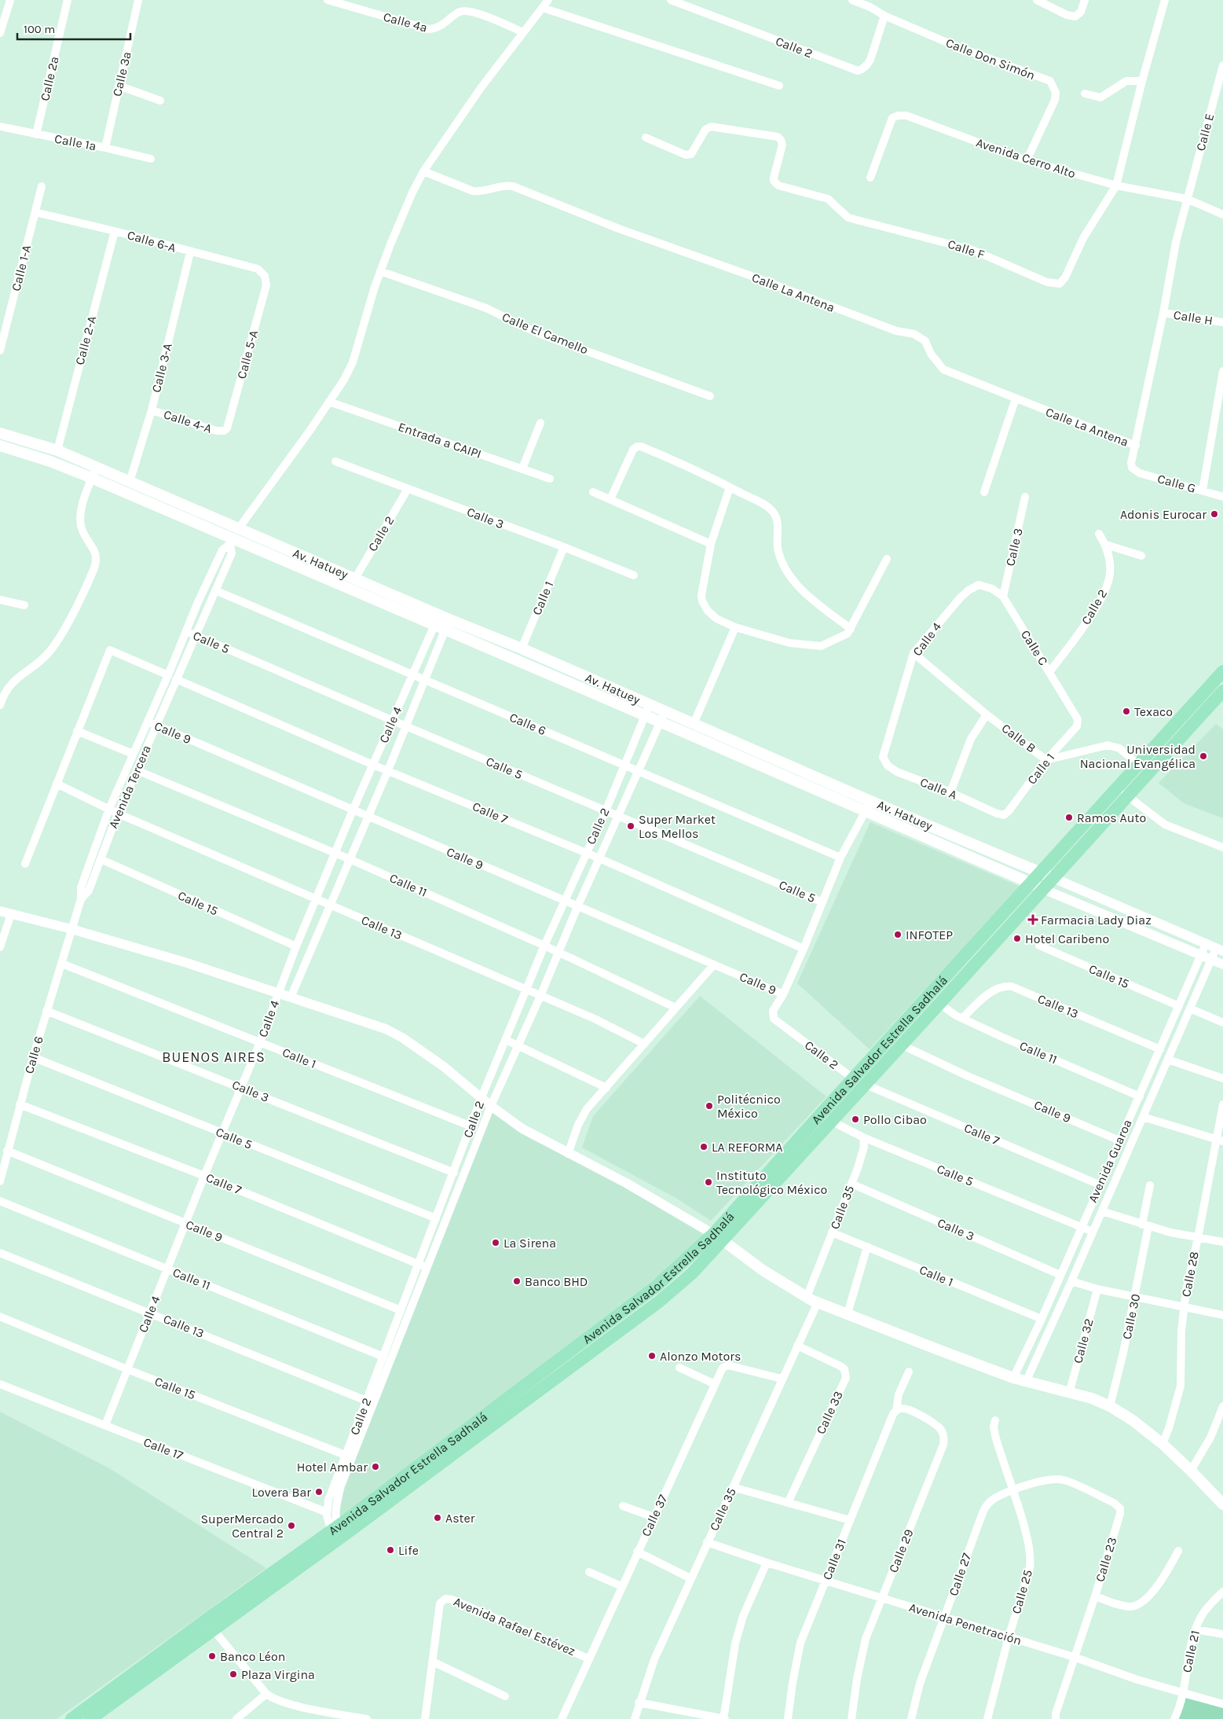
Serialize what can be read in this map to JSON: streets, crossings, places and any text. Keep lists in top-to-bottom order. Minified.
{"streets":{"highway":["Avenida Salvador Estrella Sadhalá"],"main road":["Av. Hatuey"],"street":["Calle 4a","Calle 2","Calle Don Simón","Calle 3a","Calle 2a","Calle E","Calle 1a","Avenida Cerro Alto","Calle 6-A","Calle F","Calle 1-A","Calle La Antena","Calle H","Calle El Camello","Calle 2-A","Calle 5-A","Calle 3-A","Calle 4-A","Entrada a CAIPI","Calle G","Calle 3","Calle 1","Calle 4","Calle 5","Calle C","Calle 6","Calle 9","Calle B","Avenida Tercera","Calle A","Calle 7","Calle 11","Calle 15","Calle 13","Avenida Guaroa","Calle 35","Calle 28","Calle 30","Calle 32","Calle 33","Calle 17","Calle 37","Calle 29","Calle 31","Calle 23","Calle 27","Calle 25","Avenida Penetración","Avenida Rafael Estévez","Calle 21"]},"crossings":[["Calle 2","Calle Don Simón"],["Calle 2","Calle 3"],["Calle 2","Av. Hatuey"],["Calle 2","Calle 1"],["Calle 2","Calle 5"],["Calle 2","Calle C"],["Calle 2","Calle 6"],["Calle 2","Calle 9"],["Calle 2","Calle 7"],["Calle 2","Calle 11"],["Calle 2","Calle 15"],["Calle 2","Calle 13"],["Calle 2","Avenida Salvador Estrella Sadhalá"],["Calle 2","Calle 17"],["Calle Don Simón","Avenida Cerro Alto"],["Calle 3a","Calle 1a"],["Calle 2a","Calle 1a"],["Calle E","Avenida Cerro Alto"],["Calle E","Calle La Antena"],["Calle E","Calle H"],["Calle E","Calle G"],["Avenida Cerro Alto","Calle F"],["Calle 6-A","Calle 1-A"],["Calle 6-A","Calle 2-A"],["Calle 6-A","Calle 5-A"],["Calle 6-A","Calle 3-A"],["Calle 2-A","Av. Hatuey"],["Calle 5-A","Calle 4-A"],["Calle 3-A","Calle 4-A"],["Calle 3-A","Av. Hatuey"],["Calle 3","Calle 1"],["Calle 3","Calle 4"],["Calle 3","Calle C"],["Calle 3","Calle 6"],["Calle 3","Avenida Guaroa"],["Calle 3","Calle 35"],["Av. Hatuey","Calle 1"],["Av. Hatuey","Calle 4"],["Av. Hatuey","Avenida Tercera"],["Av. Hatuey","Avenida Salvador Estrella Sadhalá"],["Av. Hatuey","Avenida Guaroa"],["Calle 1","Calle 4"],["Calle 1","Calle C"],["Calle 1","Calle 6"],["Calle 1","Calle B"],["Calle 1","Calle A"],["Calle 1","Avenida Guaroa"],["Calle 1","Calle 35"],["Calle 4","Calle 5"],["Calle 4","Calle C"],["Calle 4","Calle 6"],["Calle 4","Calle 9"],["Calle 4","Calle B"],["Calle 4","Calle A"],["Calle 4","Calle 7"],["Calle 4","Calle 11"],["Calle 4","Calle 15"],["Calle 4","Calle 13"],["Calle 4","Calle 17"],["Calle 5","Calle 6"],["Calle 5","Avenida Tercera"],["Calle 5","Avenida Salvador Estrella Sadhalá"],["Calle 5","Avenida Guaroa"],["Calle 5","Calle 35"],["Calle 6","Calle 9"],["Calle 6","Avenida Tercera"],["Calle 6","Calle 7"],["Calle 9","Avenida Tercera"],["Calle 9","Avenida Salvador Estrella Sadhalá"],["Calle 9","Avenida Guaroa"],["Calle B","Avenida Salvador Estrella Sadhalá"],["Avenida Tercera","Calle 7"],["Avenida Tercera","Calle 11"],["Avenida Tercera","Calle 15"],["Avenida Tercera","Calle 13"],["Calle 7","Avenida Salvador Estrella Sadhalá"],["Calle 7","Avenida Guaroa"],["Calle 11","Calle 13"],["Calle 11","Avenida Salvador Estrella Sadhalá"],["Calle 11","Avenida Guaroa"],["Calle 15","Avenida Guaroa"],["Calle 13","Avenida Guaroa"],["Calle 35","Calle 33"],["Calle 35","Calle 37"],["Calle 35","Avenida Penetración"],["Calle 37","Avenida Rafael Estévez"],["Calle 29","Calle 31"],["Calle 29","Avenida Penetración"],["Calle 31","Avenida Penetración"],["Calle 23","Calle 27"],["Calle 23","Calle 25"],["Calle 23","Avenida Penetración"],["Calle 27","Calle 25"],["Calle 27","Avenida Penetración"],["Calle 25","Avenida Penetración"],["Avenida Penetración","Calle 21"]],"districts":["BUENOS AIRES"],"places":{"other":["Adonis Eurocar","Texaco","Universidad Nacional Evangélica","Ramos Auto","Super Market Los Mellos","INFOTEP","Hotel Caribeno","Politécnico México","Pollo Cibao","LA REFORMA","Instituto Tecnológico México","La Sirena","Banco BHD","Alonzo Motors","Hotel Ambar","Lovera Bar","Aster","SuperMercado Central 2","Life","Banco Léon","Plaza Virgina"],"health":["Farmacia Lady Diaz"]},"scale_bar":"100 m"}
